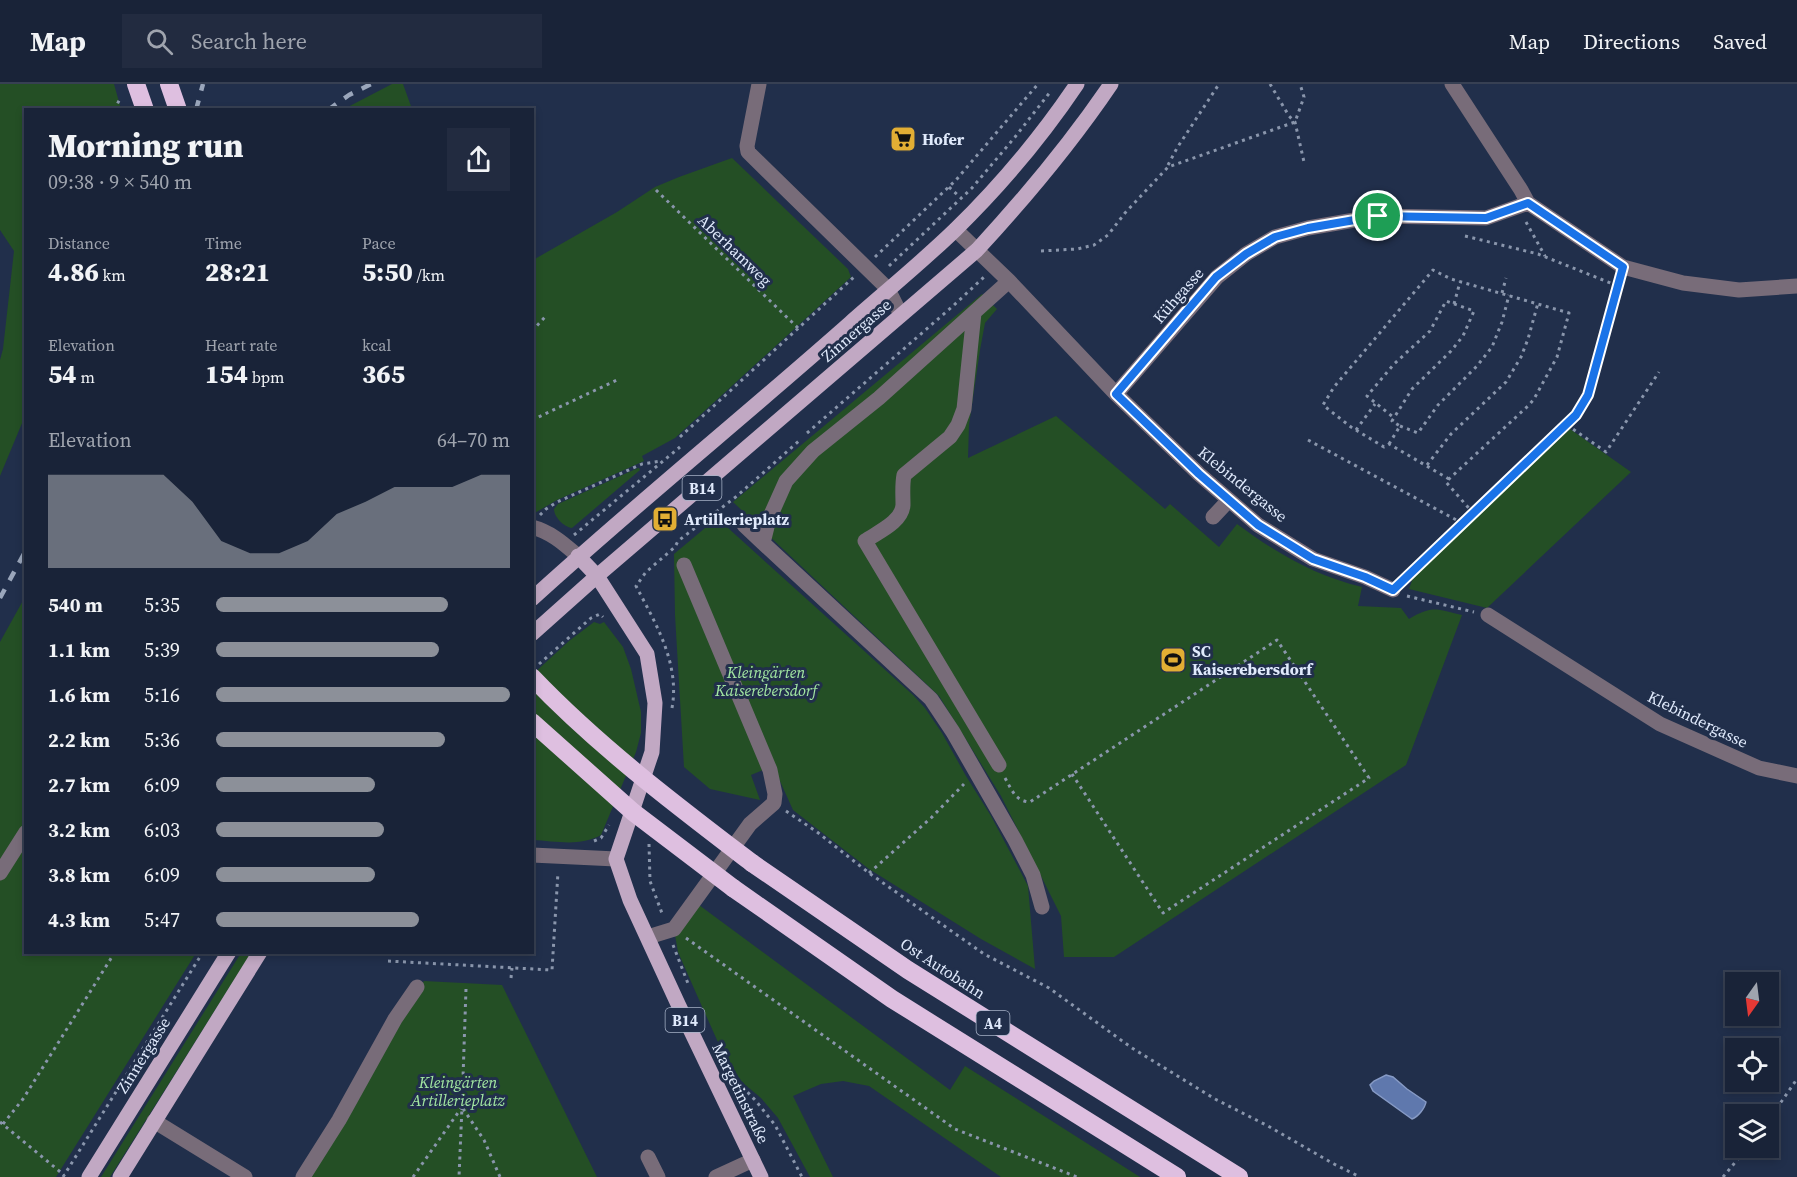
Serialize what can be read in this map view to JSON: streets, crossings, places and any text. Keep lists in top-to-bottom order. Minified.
{"streets":{"highway":["Ost Autobahn","A4"],"main road":["Zinnergasse","B14","Margetinstraße"],"street":["Kühgasse","Klebindergasse"],"path":["Aberhamweg"]},"crossings":[["Kühgasse","Klebindergasse"],["Zinnergasse","Klebindergasse"]],"parks":["Kleingärten Kaiserebersdorf","Kleingärten Artillerieplatz"],"places":{"supermarket":["Hofer"],"bus stop":["Artillerieplatz"],"sports":["SC Kaiserebersdorf"]},"north":"bottom","page":{"header":"Map","search":"Search here","nav":["Map","Directions","Saved"],"heading":["Morning run","09:38 · 9 × 540 m"],"stats":[["Distance","4.86 km"],["Time","28:21"],["Pace","5:50 /km"],["Elevation","54 m"],["Heart rate","154 bpm"],["kcal","365"]],"chart":["Elevation","64–70 m"],"list":[{"name":"540 m","note":"5:35"},{"name":"1.1 km","note":"5:39"},{"name":"1.6 km","note":"5:16"},{"name":"2.2 km","note":"5:36"},{"name":"2.7 km","note":"6:09"},{"name":"3.2 km","note":"6:03"},{"name":"3.8 km","note":"6:09"},{"name":"4.3 km","note":"5:47"}]}}
